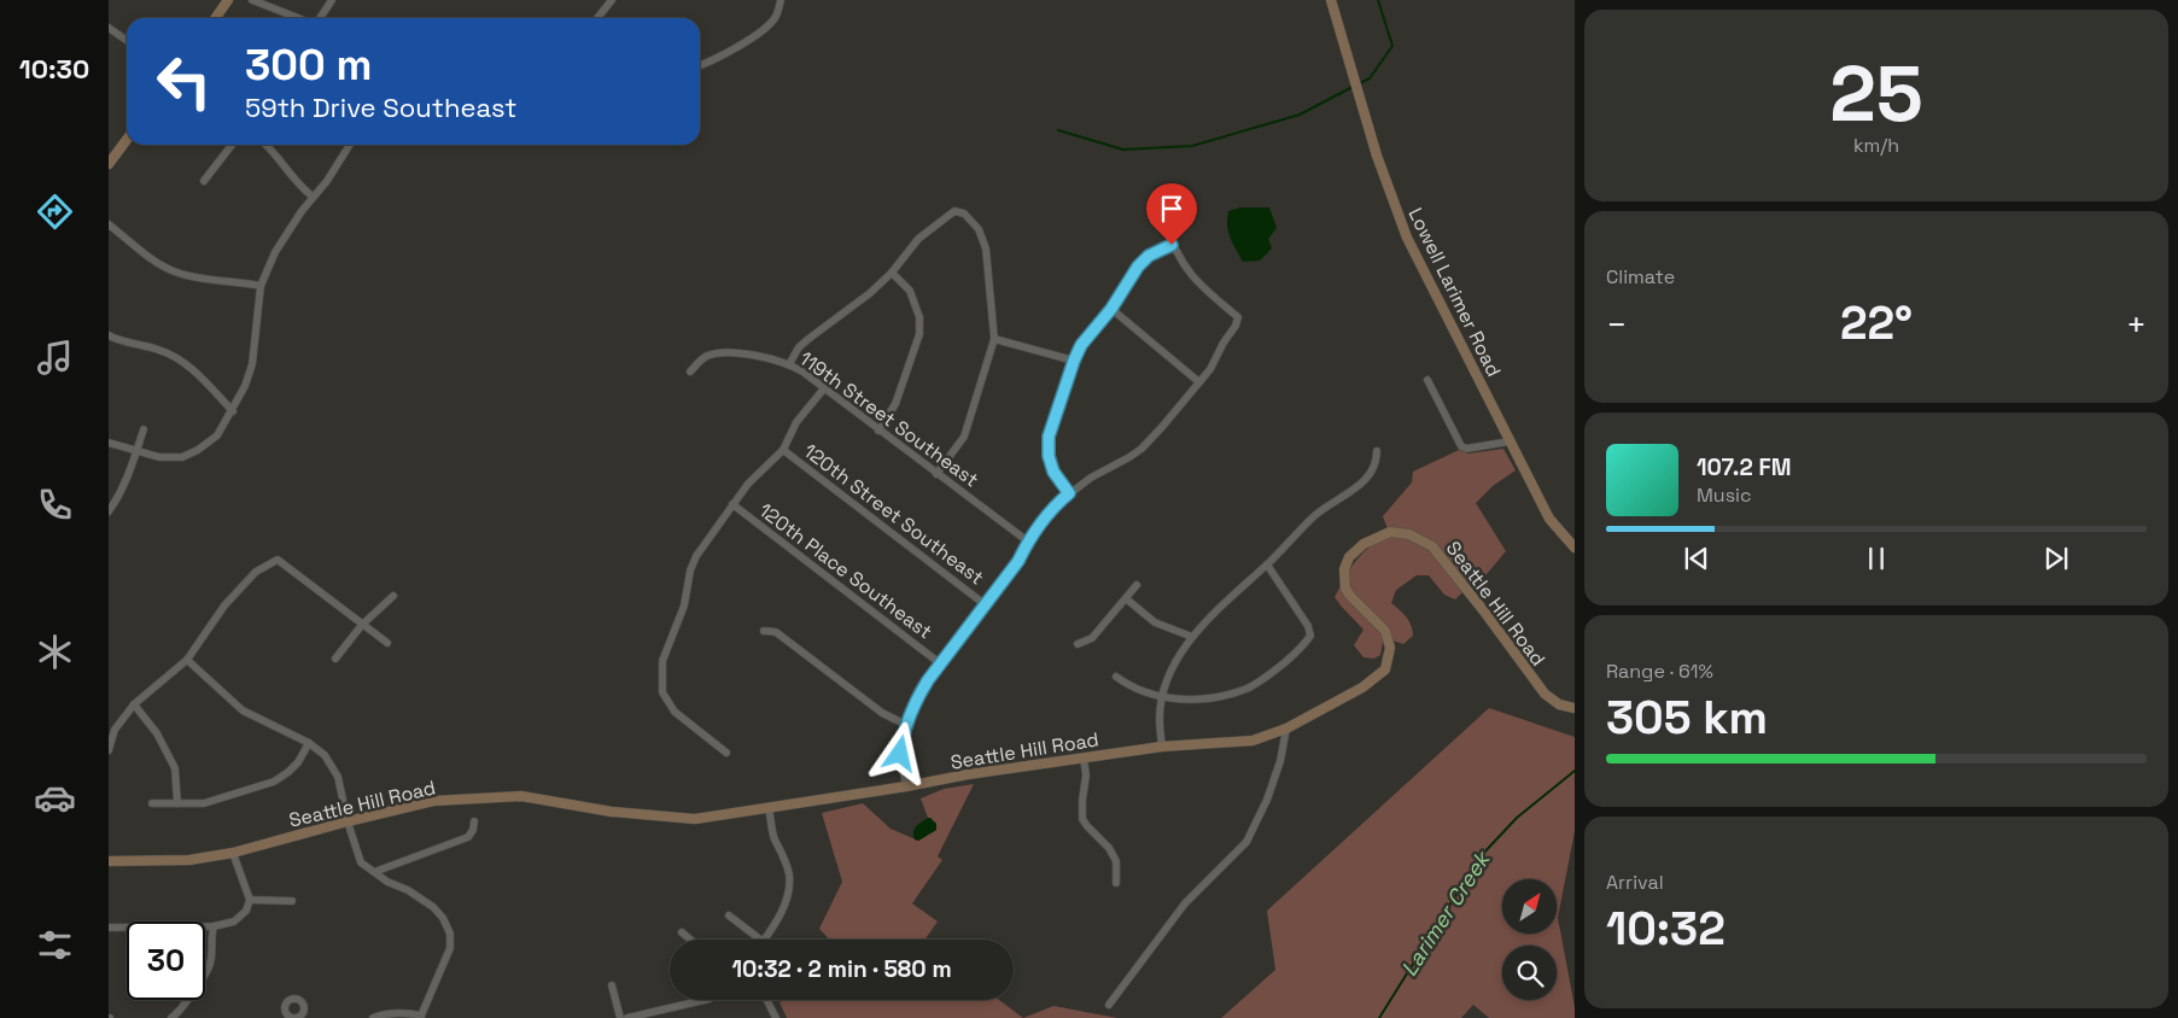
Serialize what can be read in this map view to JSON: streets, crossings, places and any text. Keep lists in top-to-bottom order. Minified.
{"streets":{"main road":["Lowell Larimer Road","Seattle Hill Road"],"street":["119th Street Southeast","120th Street Southeast","120th Place Southeast"]},"water":["Larimer Creek"],"north":"top right","page":{"tabs":"10:30","tile":[["25","km/h"],"Climate",["Range · 61%","305 km"],["Arrival","10:32"]],"turn":["300 m","59th Drive Southeast"],"heat":["−","22°","+"],"song":["107.2 FM","Music"],"limit":"30","trip":"10:32 · 2 min · 580 m"}}
